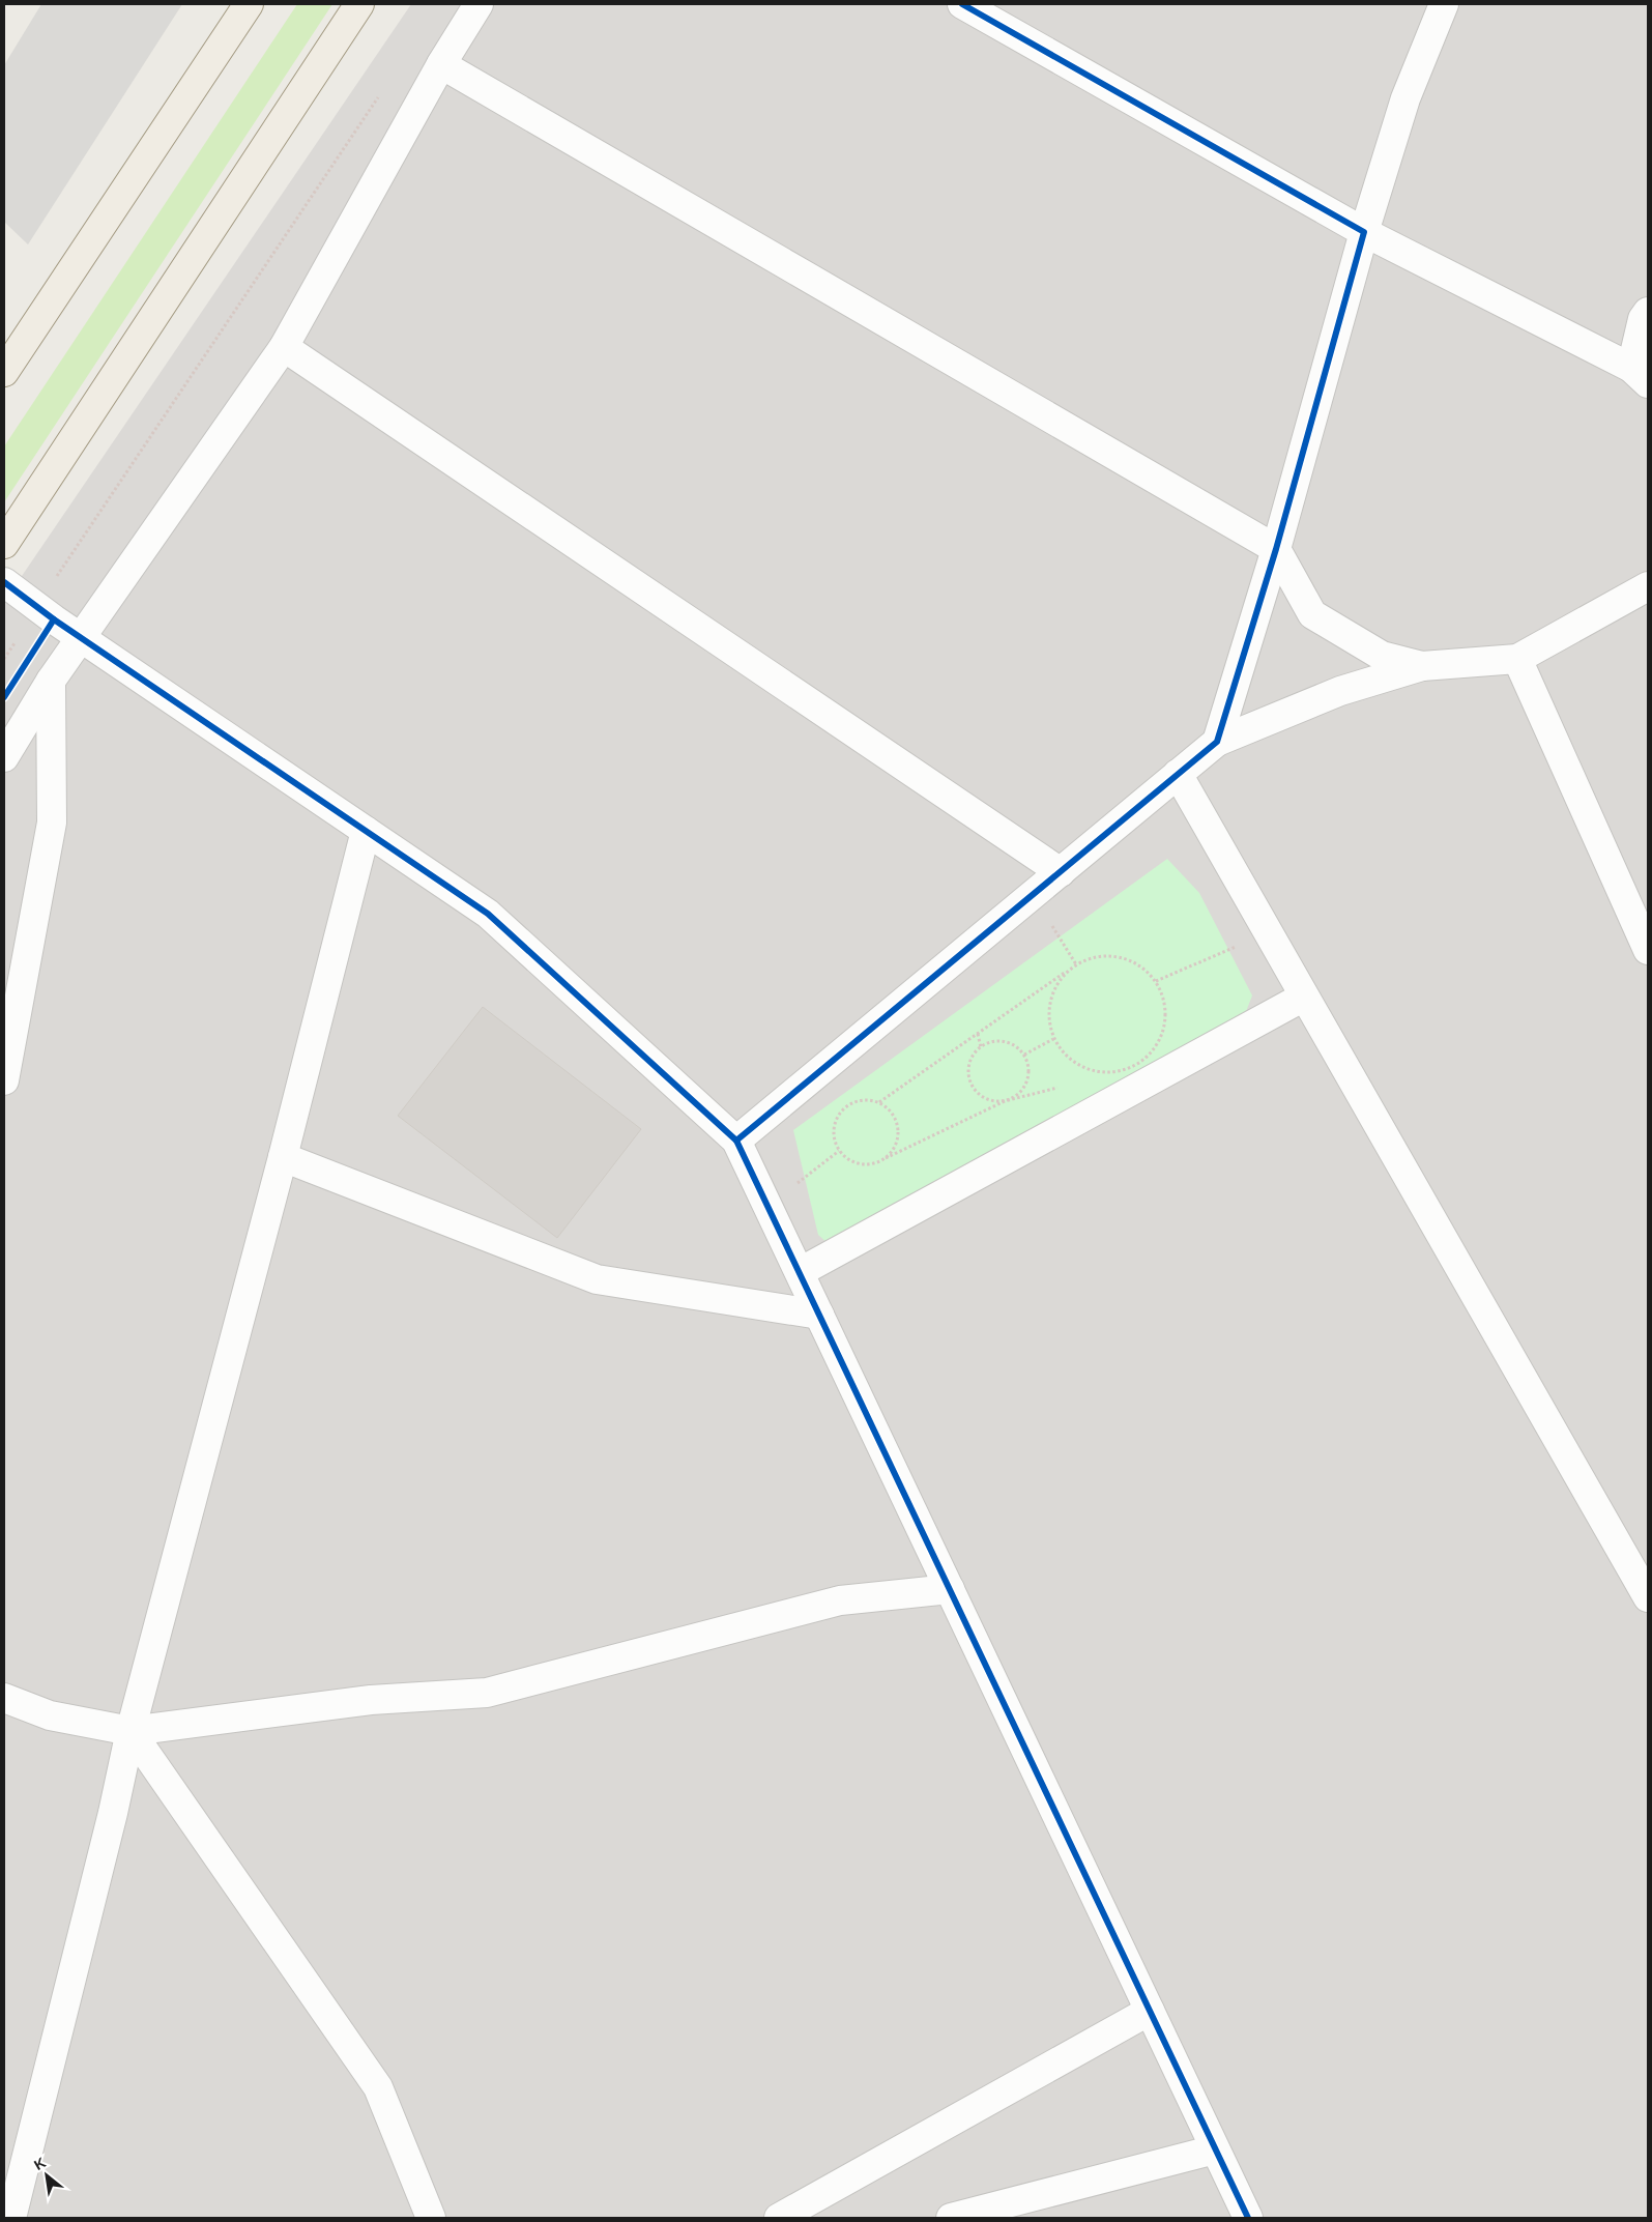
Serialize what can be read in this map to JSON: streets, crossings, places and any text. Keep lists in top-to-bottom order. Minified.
{"north":"top left"}
